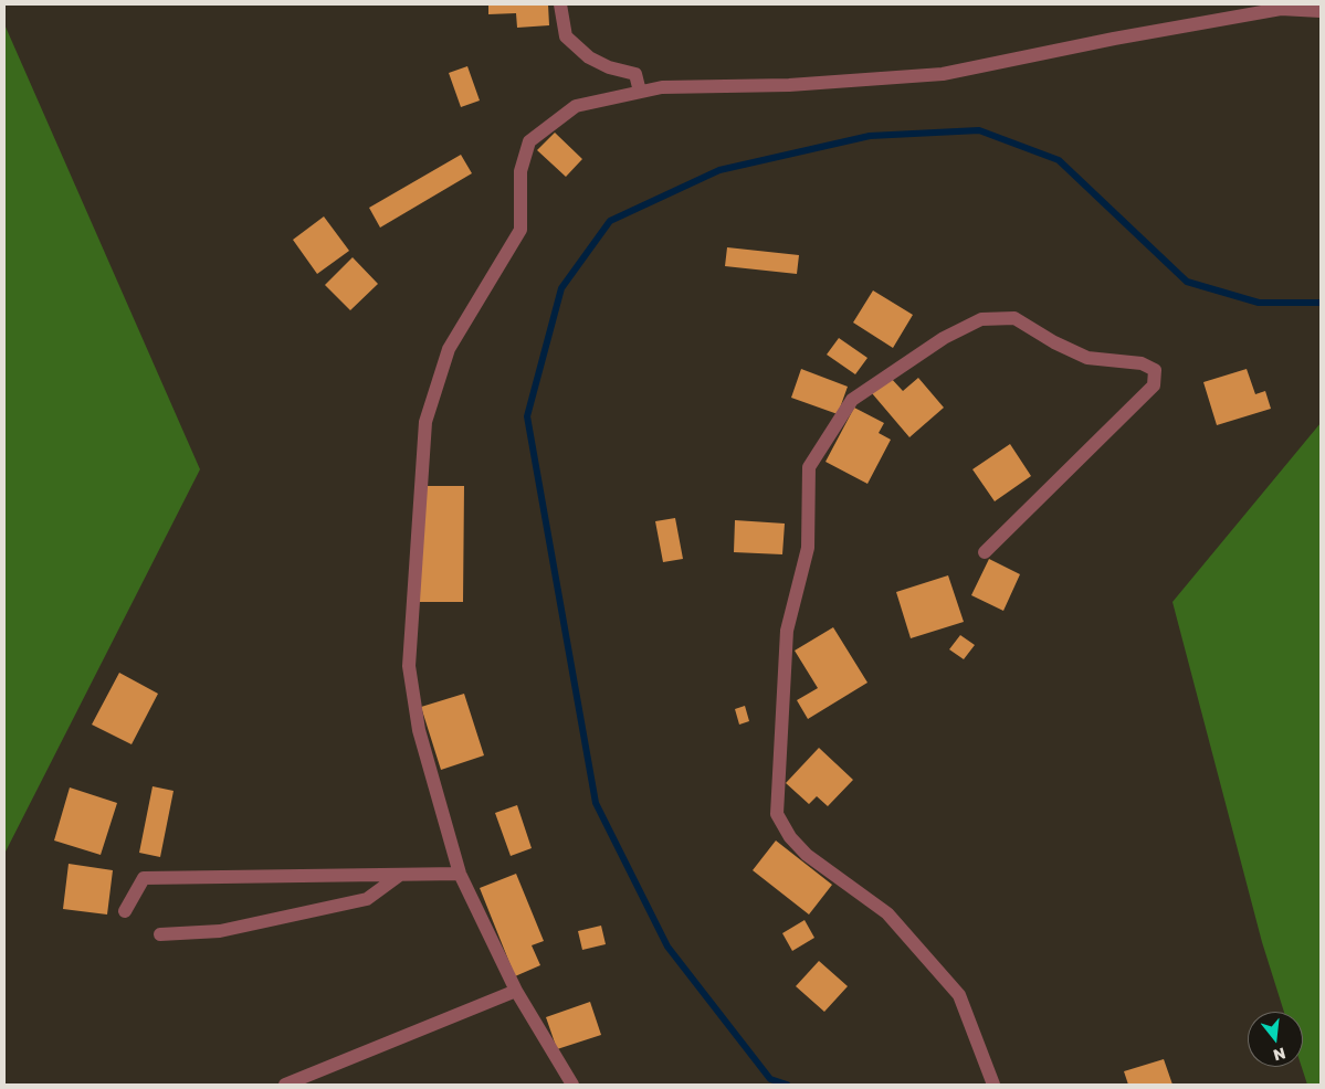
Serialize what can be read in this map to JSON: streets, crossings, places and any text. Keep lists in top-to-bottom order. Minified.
{"north":"bottom"}
